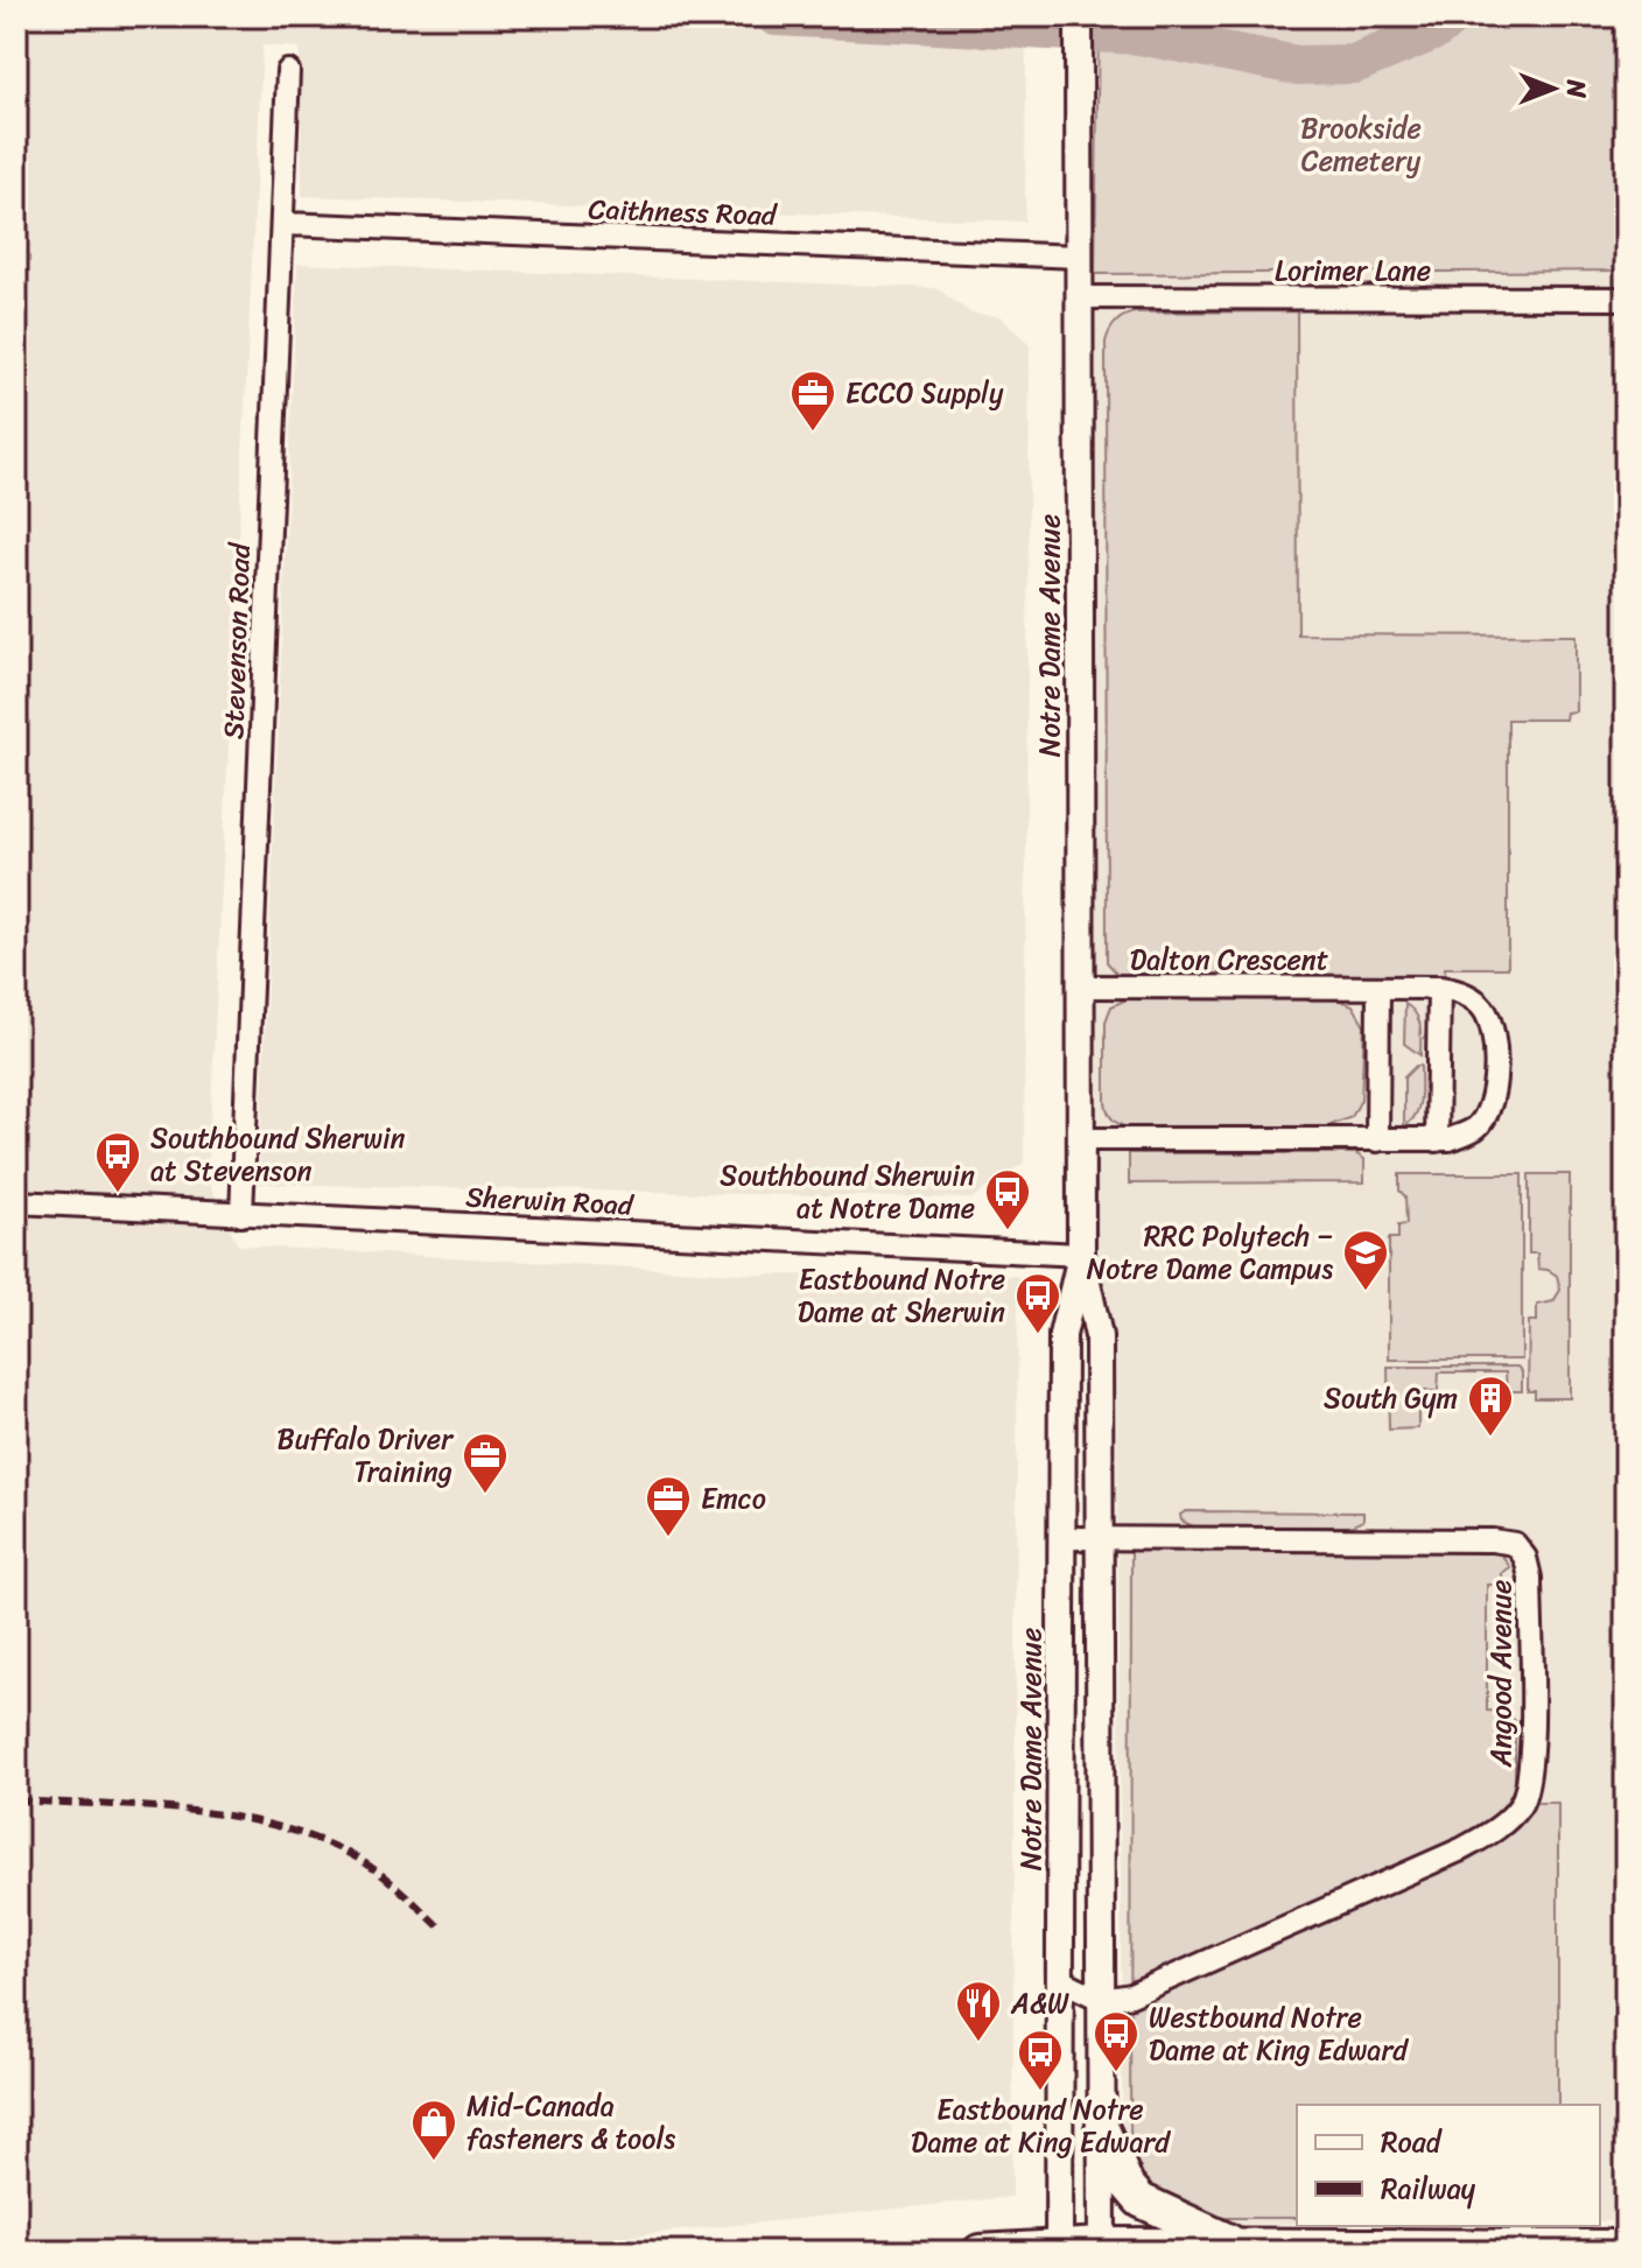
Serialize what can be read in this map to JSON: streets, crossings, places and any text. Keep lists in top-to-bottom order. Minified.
{"streets":{"street":["Caithness Road","Lorimer Lane","Notre Dame Avenue","Stevenson Road","Dalton Crescent","Sherwin Road","Angood Avenue"]},"crossings":[["Caithness Road","Notre Dame Avenue"],["Caithness Road","Stevenson Road"],["Lorimer Lane","Notre Dame Avenue"],["Notre Dame Avenue","Dalton Crescent"],["Notre Dame Avenue","Sherwin Road"],["Notre Dame Avenue","Angood Avenue"],["Stevenson Road","Sherwin Road"]],"parks":["Brookside Cemetery"],"places":{"office":["ECCO Supply","Buffalo Driver Training","Emco"],"bus stop":["Southbound Sherwin at Stevenson","Southbound Sherwin at Notre Dame","Eastbound Notre Dame at Sherwin","Westbound Notre Dame at King Edward","Eastbound Notre Dame at King Edward"],"school or university":["RRC Polytech – Notre Dame Campus"],"building":["South Gym"],"restaurant":["A&W"],"shop":["Mid-Canada fasteners & tools"]},"legend":["Road","Railway"],"north":"right"}
